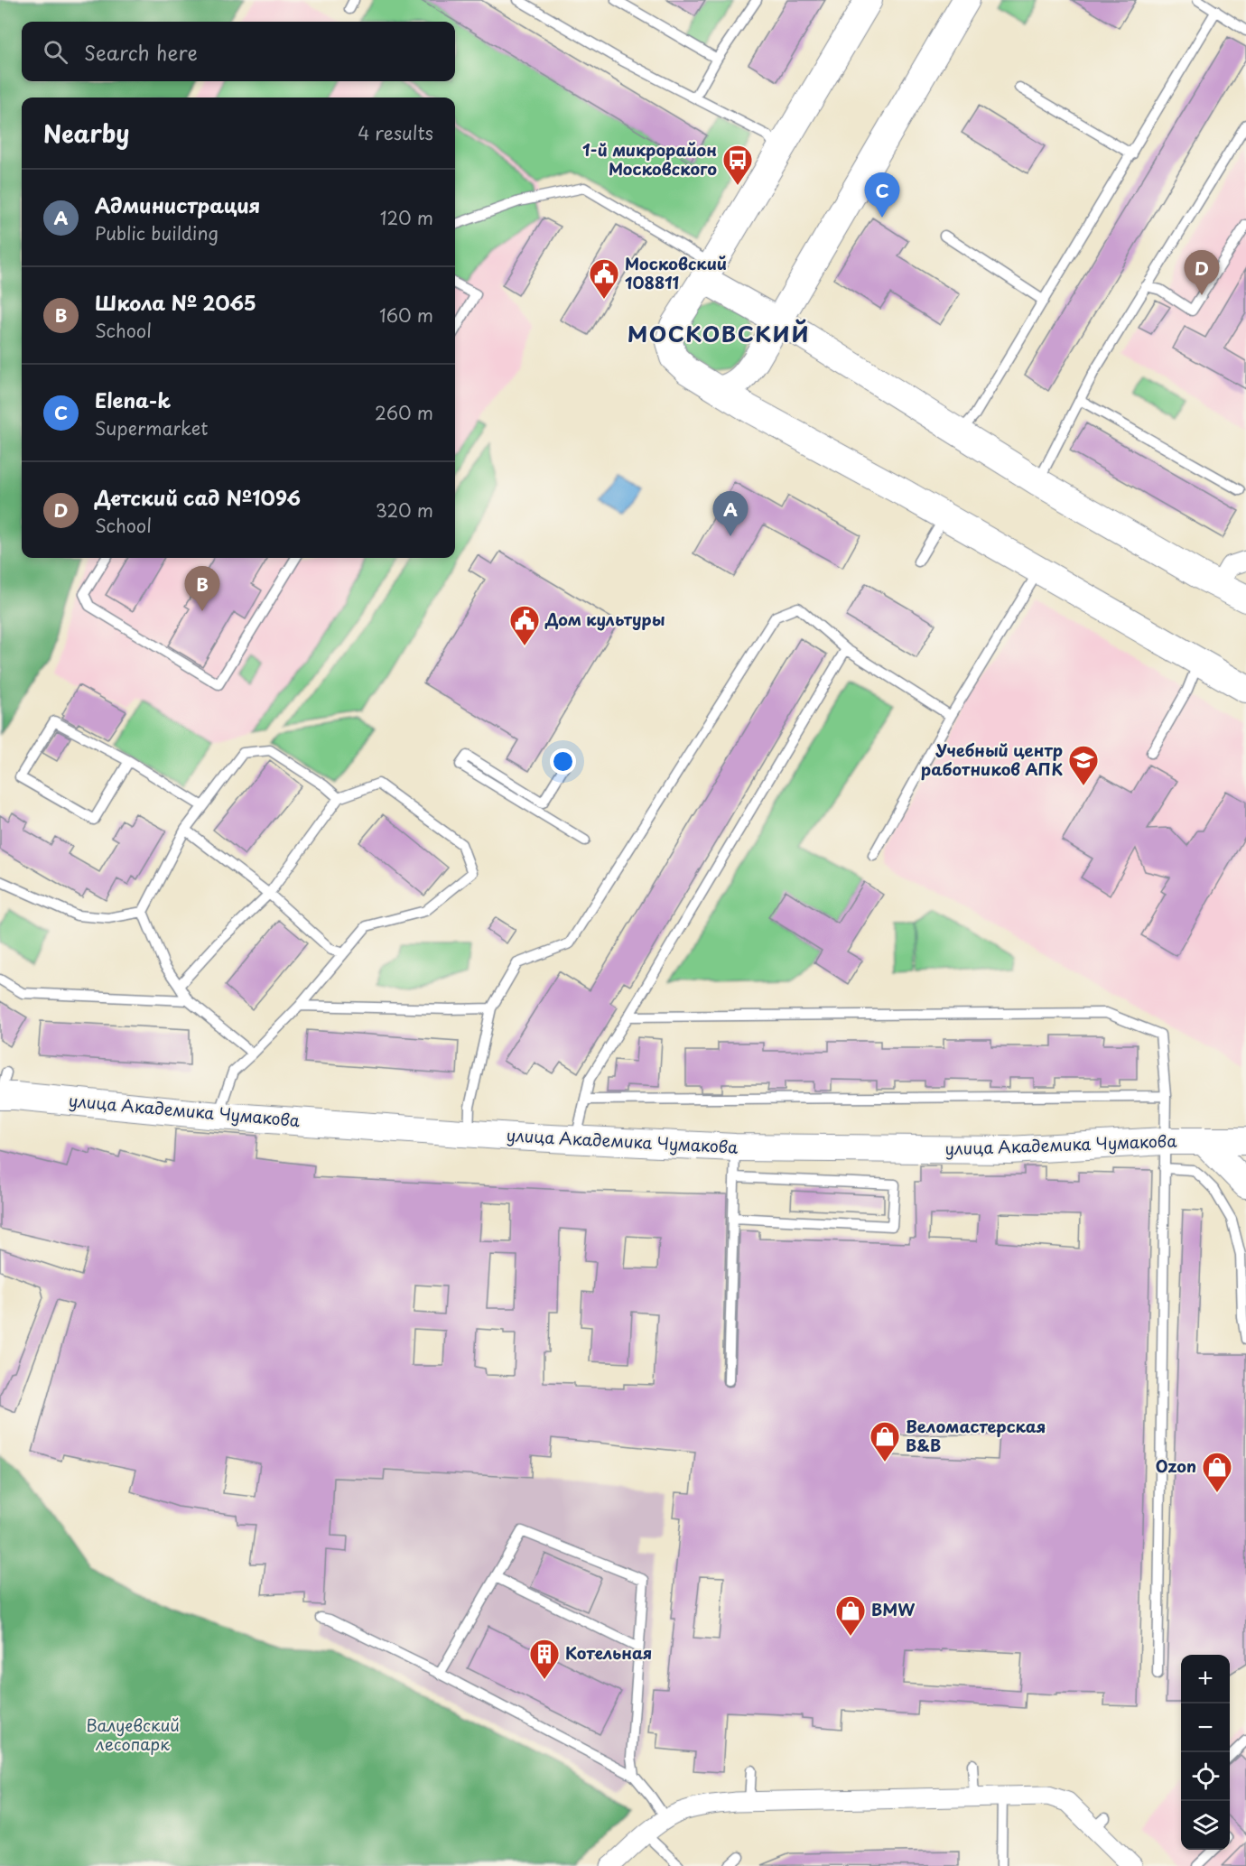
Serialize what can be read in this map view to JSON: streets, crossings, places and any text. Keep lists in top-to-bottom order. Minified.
{"streets":{"street":["улица Академика Чумакова"]},"districts":["МОСКОВСКИЙ"],"parks":["Валуевский лесопарк"],"places":{"bus stop":["1-й микрорайон Московского"],"public building":["Московский 108811","Дом культуры"],"school or university":["Учебный центр работников АПК"],"shop":["Веломастерская B&B","Ozon","BMW"],"building":["Котельная"]},"page":{"search":"Search here","heading":["Nearby","4 results"],"list":[{"mark":"A","name":"Администрация","note":"Public building","value":"120 m"},{"mark":"B","name":"Школа № 2065","note":"School","value":"160 m"},{"mark":"C","name":"Elena-k","note":"Supermarket","value":"260 m"},{"mark":"D","name":"Детский сад №1096","note":"School","value":"320 m"}],"pins":["C","D","A","B"],"map_buttons":["+","−"]}}
